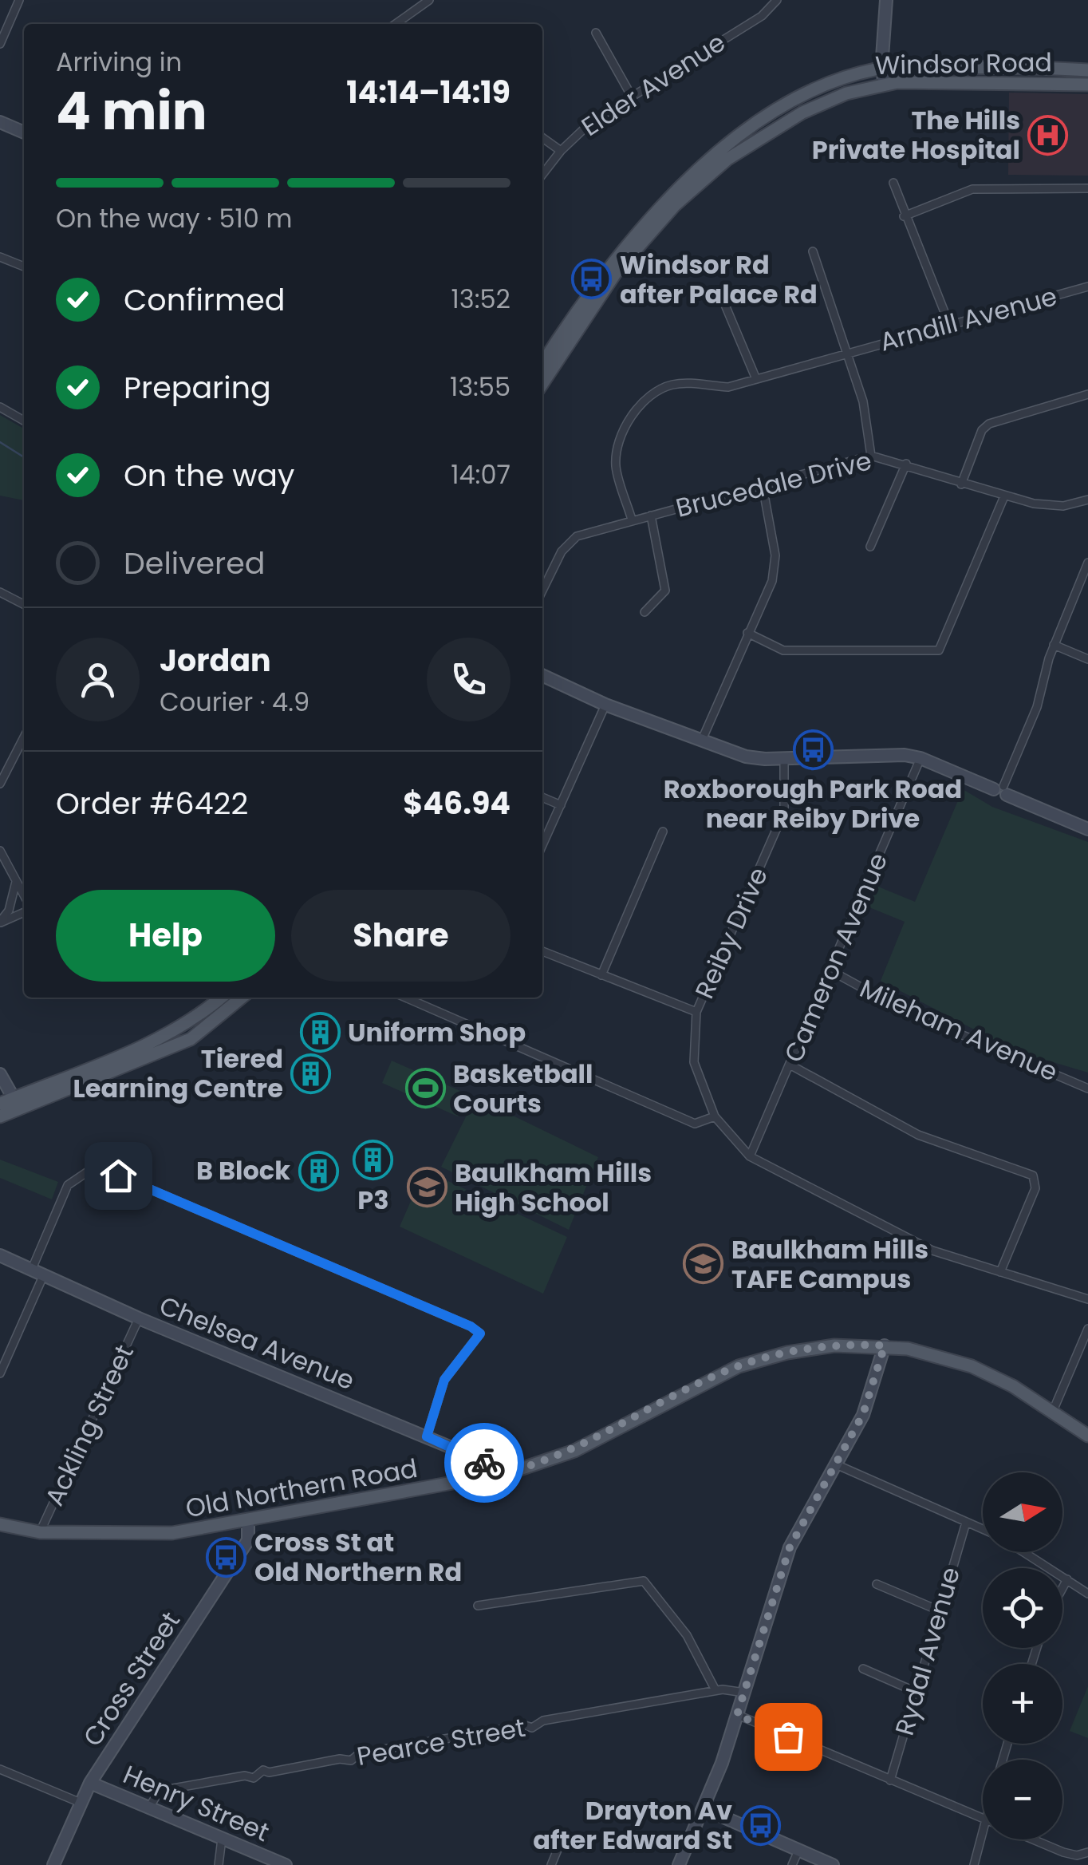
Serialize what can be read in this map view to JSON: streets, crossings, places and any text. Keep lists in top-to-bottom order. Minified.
{"streets":{"main road":["Windsor Road","Old Northern Road"],"street":["Elder Avenue","Arndill Avenue","Brucedale Drive","Reiby Drive","Cameron Avenue","Mileham Avenue","Chelsea Avenue","Ackling Street","Rydal Avenue","Cross Street","Pearce Street","Henry Street"]},"crossings":[["Arndill Avenue","Brucedale Drive"],["Reiby Drive","Cameron Avenue"],["Cameron Avenue","Mileham Avenue"],["Chelsea Avenue","Ackling Street"],["Chelsea Avenue","Old Northern Road"],["Ackling Street","Old Northern Road"],["Old Northern Road","Cross Street"],["Cross Street","Henry Street"],["Pearce Street","Henry Street"]],"places":{"hospital":["The Hills Private Hospital"],"bus stop":["Windsor Rd after Palace Rd","Roxborough Park Road near Reiby Drive","Cross St at Old Northern Rd","Drayton Av after Edward St"],"building":["Uniform Shop","Tiered Learning Centre","P3","B Block"],"sports":["Basketball Courts"],"school or university":["Baulkham Hills High School","Baulkham Hills TAFE Campus"]},"north":"right","page":{"heading":["4 min","Arriving in","14:14–14:19"],"panel":["Jordan","Courier · 4.9","Order #6422","$46.94"],"bar":"On the way · 510 m","list":[["Confirmed","13:52"],["Preparing","13:55"],["On the way","14:07"],"Delivered"],"buttons":["Help","Share"],"map_buttons":["+","−"]}}
